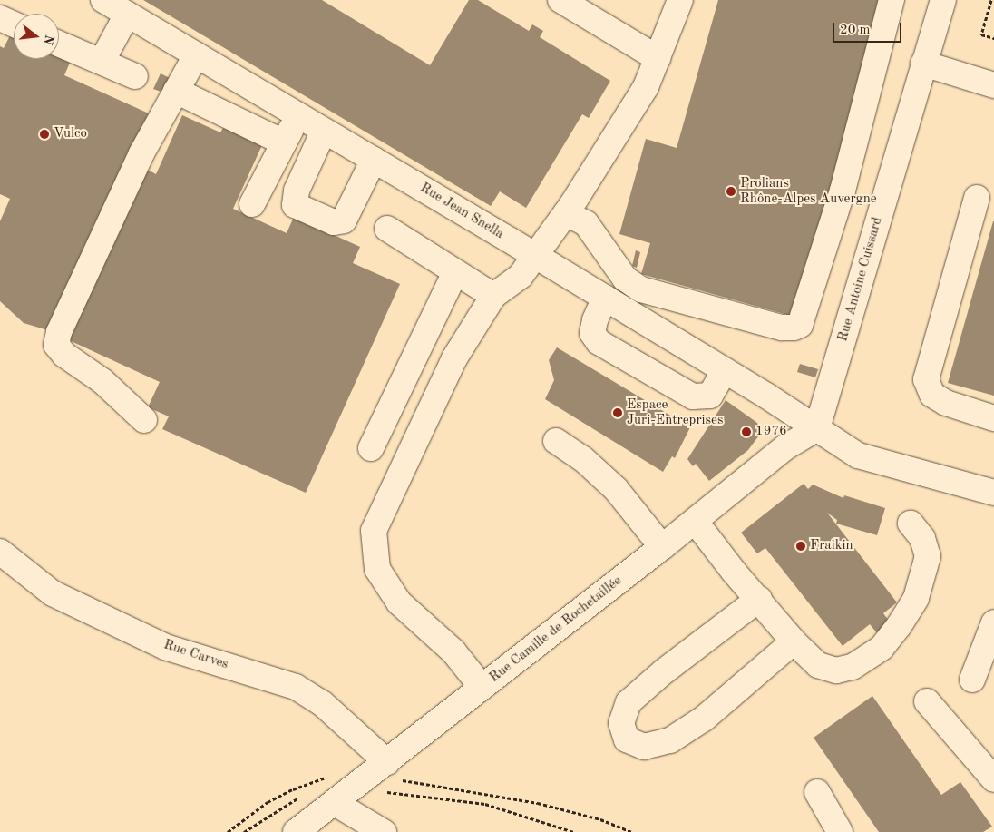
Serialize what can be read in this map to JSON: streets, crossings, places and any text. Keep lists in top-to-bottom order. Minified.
{"streets":{"street":["Rue Jean Snella","Rue Antoine Cuissard","Rue Camille de Rochetaillée","Rue Carves"]},"crossings":[["Rue Jean Snella","Rue Antoine Cuissard"],["Rue Jean Snella","Rue Camille de Rochetaillée"],["Rue Antoine Cuissard","Rue Camille de Rochetaillée"],["Rue Camille de Rochetaillée","Rue Carves"]],"places":["Vulco","Prolians Rhône-Alpes Auvergne","Espace Juri-Entreprises","1976","Fraikin"],"scale_bar":"20 m","north":"right"}
